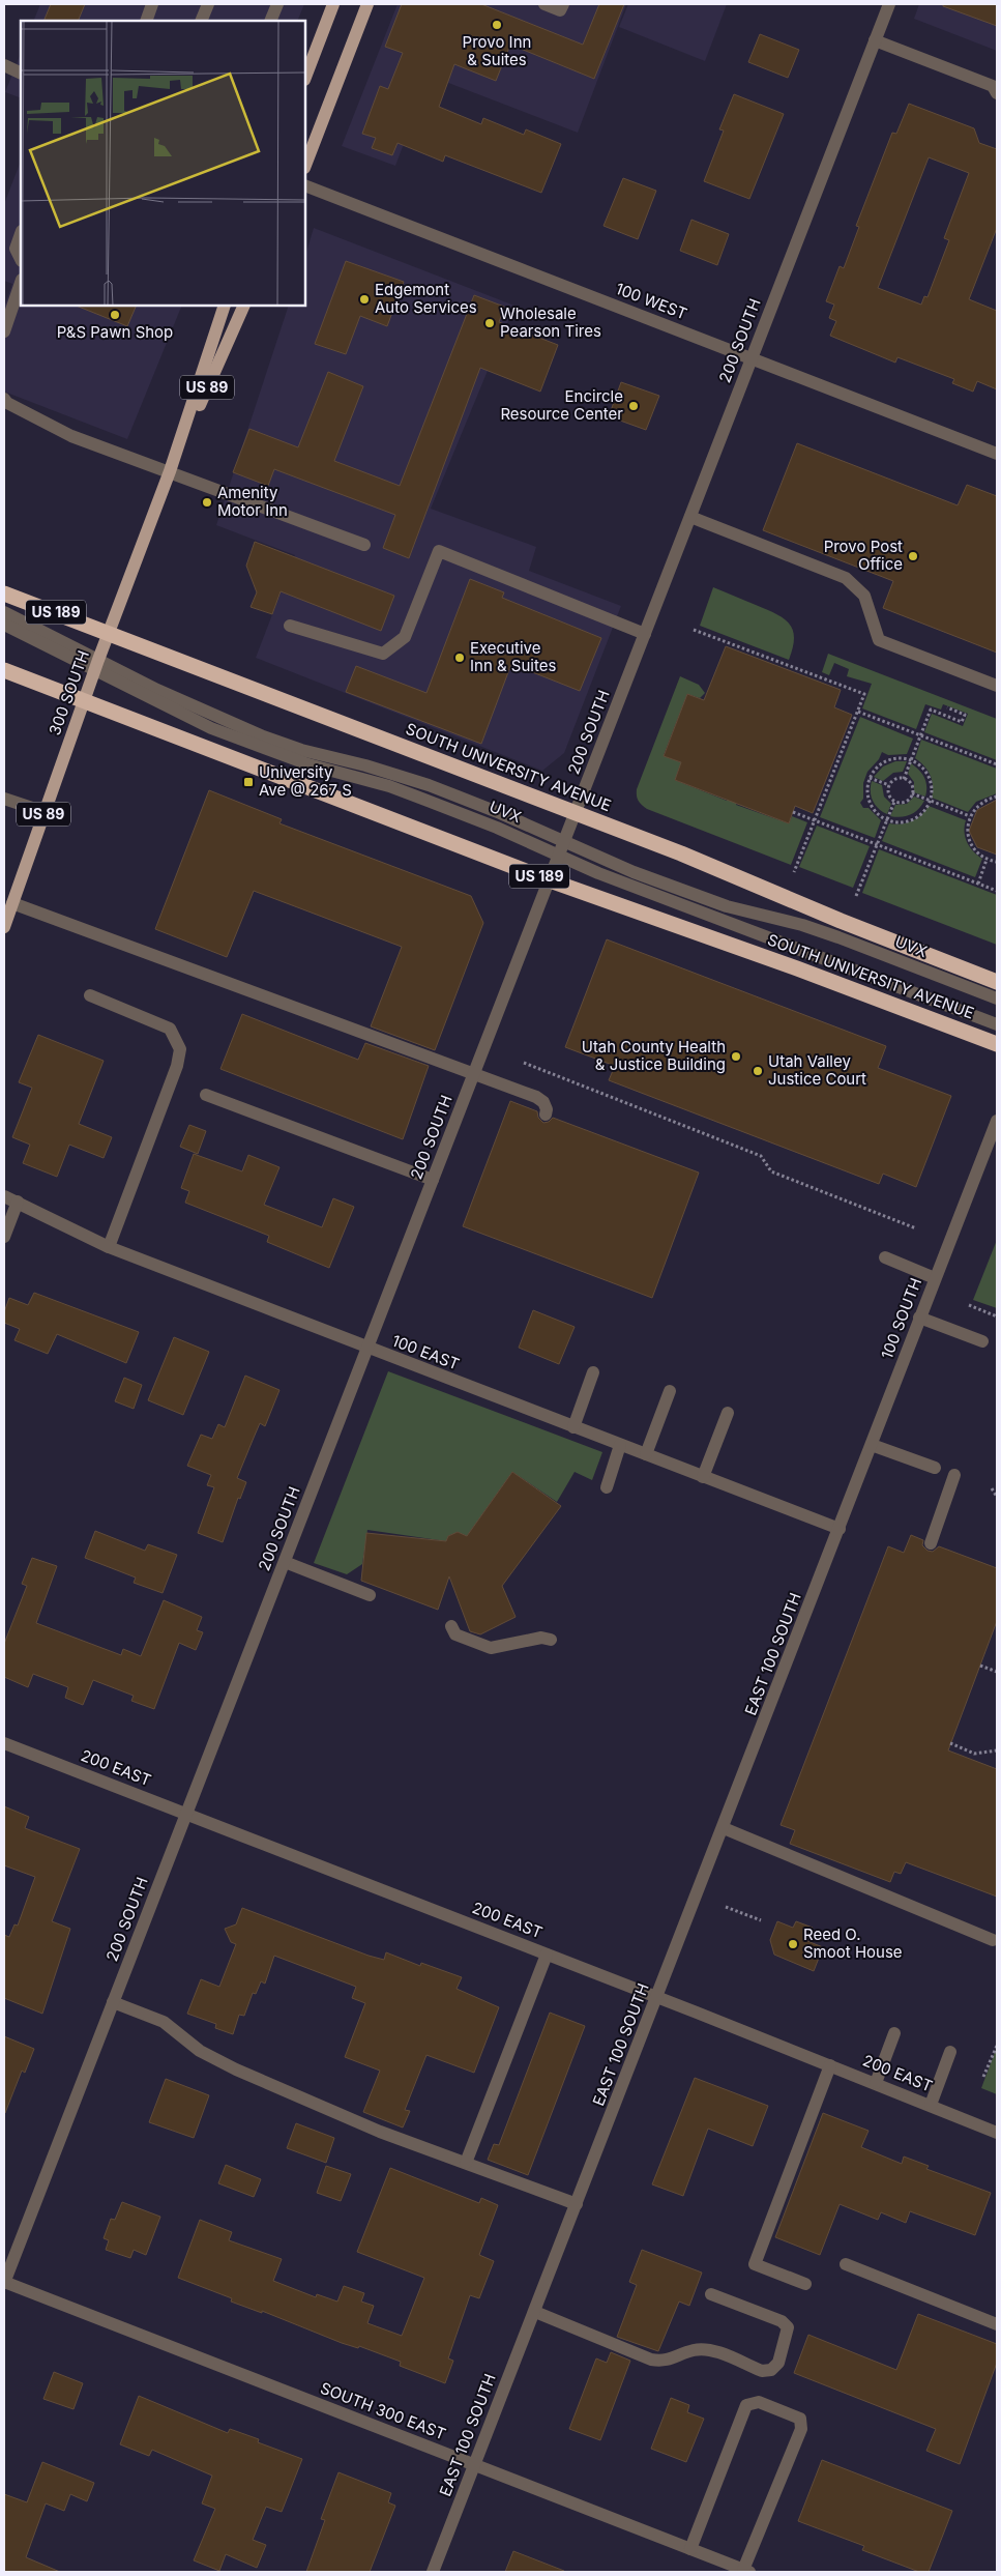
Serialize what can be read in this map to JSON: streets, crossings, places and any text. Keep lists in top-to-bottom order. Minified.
{"streets":{"highway":["US 189","SOUTH UNIVERSITY AVENUE"],"main road":["US 89","300 SOUTH"],"street":["100 WEST","200 SOUTH","UVX","100 SOUTH","100 EAST","EAST 100 SOUTH","200 EAST","SOUTH 300 EAST"]},"crossings":[["100 WEST","200 SOUTH"],["200 SOUTH","SOUTH UNIVERSITY AVENUE"],["200 SOUTH","UVX"],["200 SOUTH","100 EAST"],["200 SOUTH","200 EAST"],["200 SOUTH","SOUTH 300 EAST"],["300 SOUTH","SOUTH UNIVERSITY AVENUE"],["300 SOUTH","UVX"],["100 SOUTH","100 EAST"],["100 SOUTH","EAST 100 SOUTH"],["100 EAST","EAST 100 SOUTH"],["EAST 100 SOUTH","200 EAST"],["EAST 100 SOUTH","SOUTH 300 EAST"]],"places":{"other":["Provo Inn & Suites","Edgemont Auto Services","P&S Pawn Shop","Wholesale Pearson Tires","Encircle Resource Center","Amenity Motor Inn","Provo Post Office","Executive Inn & Suites","Utah County Health & Justice Building","Utah Valley Justice Court","Reed O. Smoot House"],"transit":["University Ave @ 267 S"]}}
